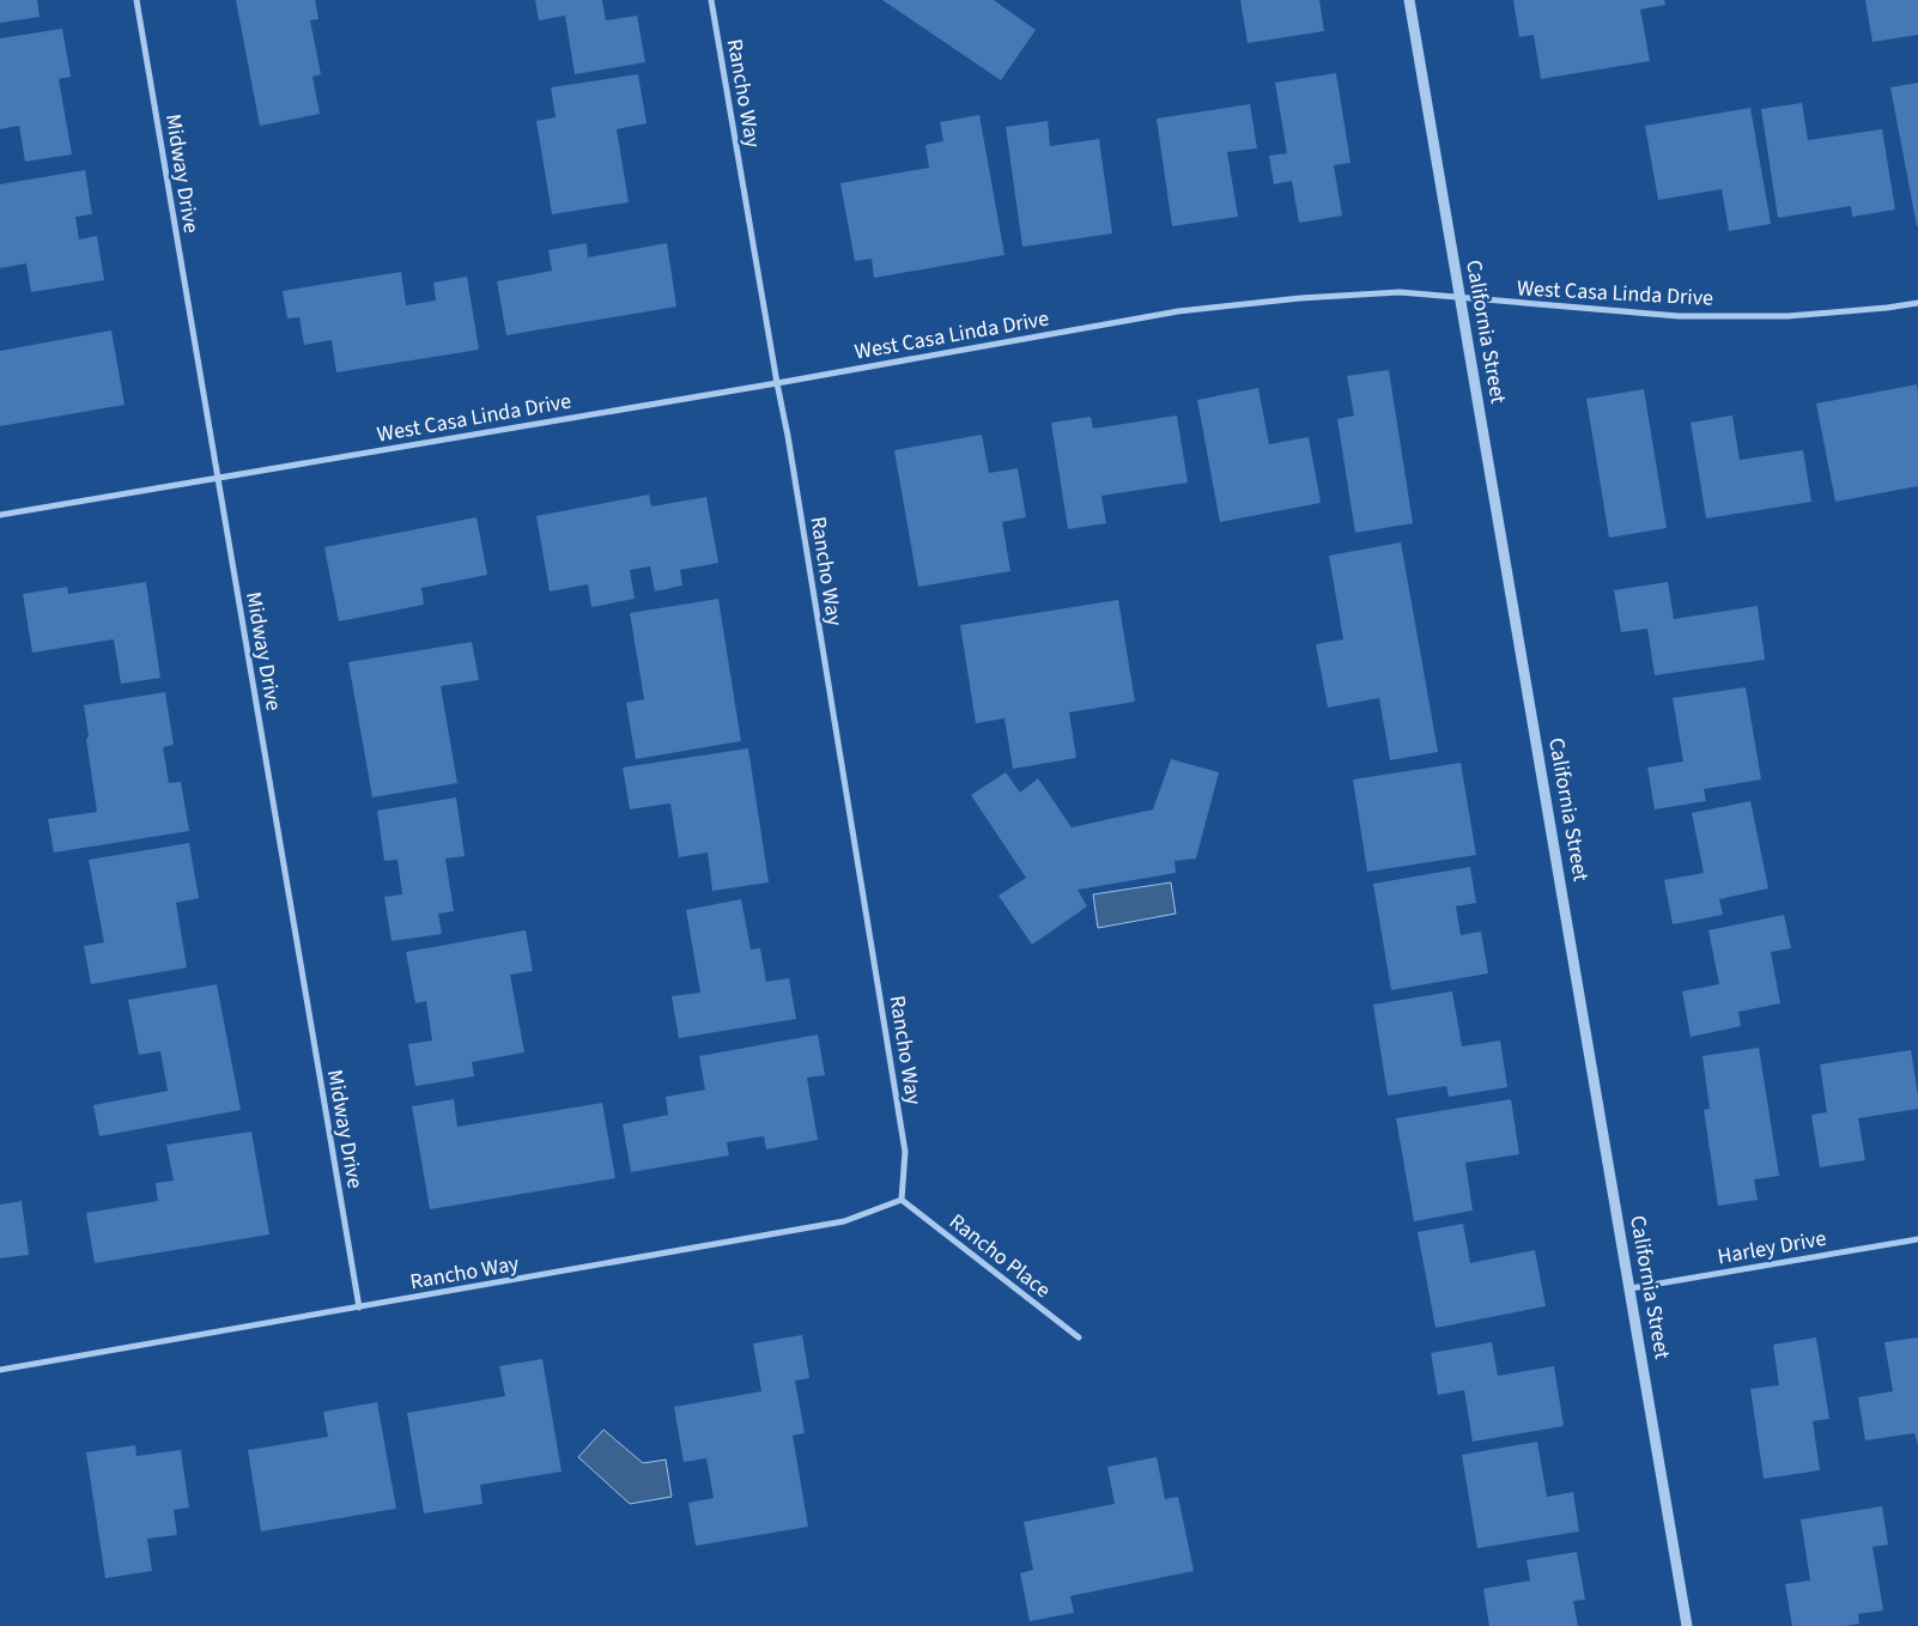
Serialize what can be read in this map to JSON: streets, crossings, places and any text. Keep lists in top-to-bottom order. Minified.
{"streets":{"street":["Rancho Way","Midway Drive","West Casa Linda Drive","California Street","Harley Drive","Rancho Place"]},"crossings":[["Rancho Way","Midway Drive"],["Rancho Way","West Casa Linda Drive"],["Rancho Way","Rancho Place"],["Midway Drive","West Casa Linda Drive"],["West Casa Linda Drive","California Street"],["California Street","Harley Drive"]]}
